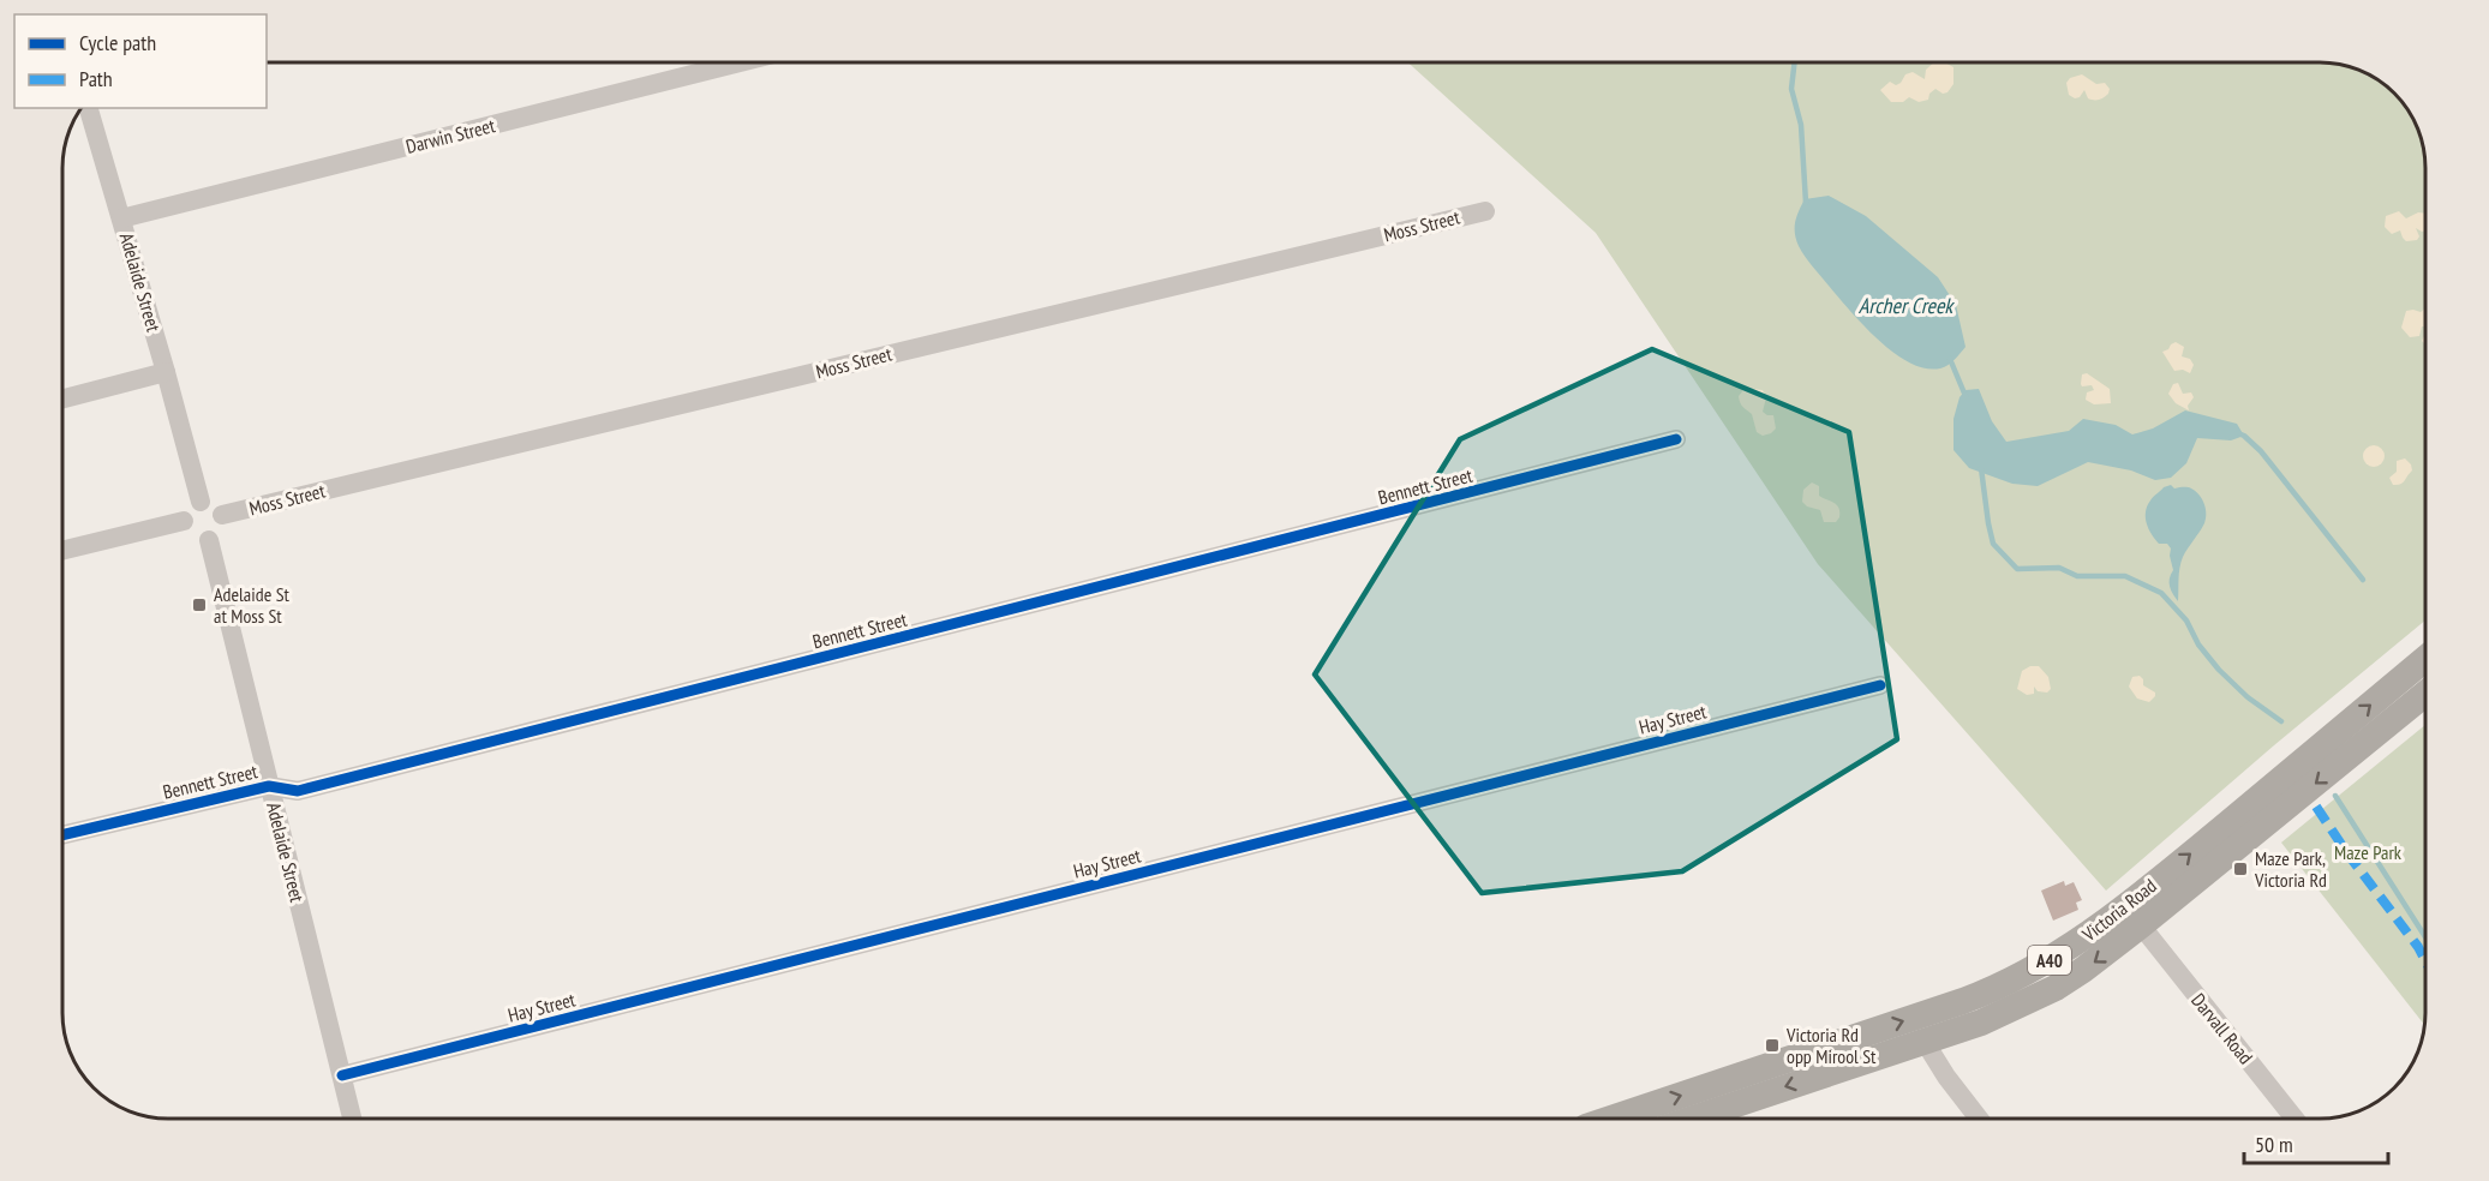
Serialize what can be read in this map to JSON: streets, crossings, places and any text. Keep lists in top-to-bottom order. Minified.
{"streets":{"highway":["Victoria Road","A40"],"street":["Darwin Street","Moss Street","Adelaide Street","Bennett Street","Hay Street","Darvall Road"]},"crossings":[["Darwin Street","Adelaide Street"],["Moss Street","Adelaide Street"],["Adelaide Street","Bennett Street"],["Adelaide Street","Hay Street"],["Victoria Road","Darvall Road"]],"water":["Archer Creek"],"parks":["Maze Park"],"places":{"transit":["Adelaide St at Moss St","Maze Park, Victoria Rd","Victoria Rd opp Mirool St"]},"legend":["Cycle path","Path"],"scale_bar":"50 m"}
